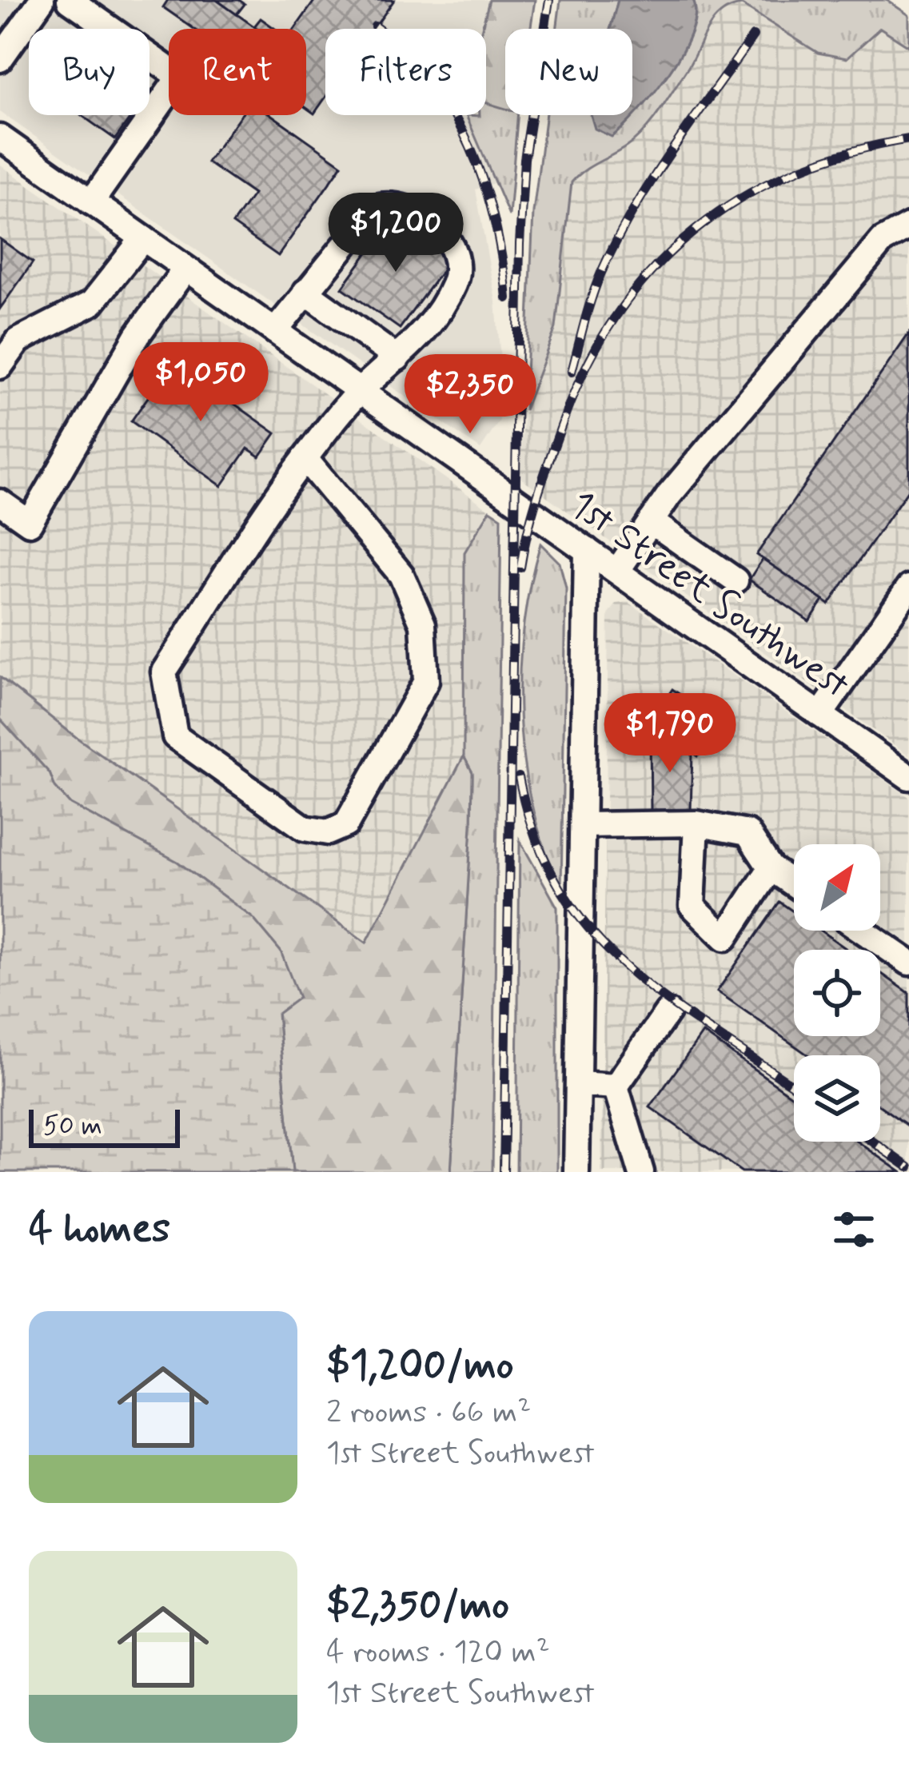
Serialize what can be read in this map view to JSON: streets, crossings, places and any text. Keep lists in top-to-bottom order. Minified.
{"streets":{"street":["1st Street Southwest"]},"scale_bar":"50 m","north":"top right","page":{"chip":["Buy","Rent","Filters","New"],"price":["$1,200","$1,050","$2,350","$1,790"],"scale":"50 m","heading":"4 homes","list":[{"name":"$1,200/mo","note":"2 rooms · 66 m² · 1st Street Southwest"},{"name":"$2,350/mo","note":"4 rooms · 120 m² · 1st Street Southwest"}]}}
